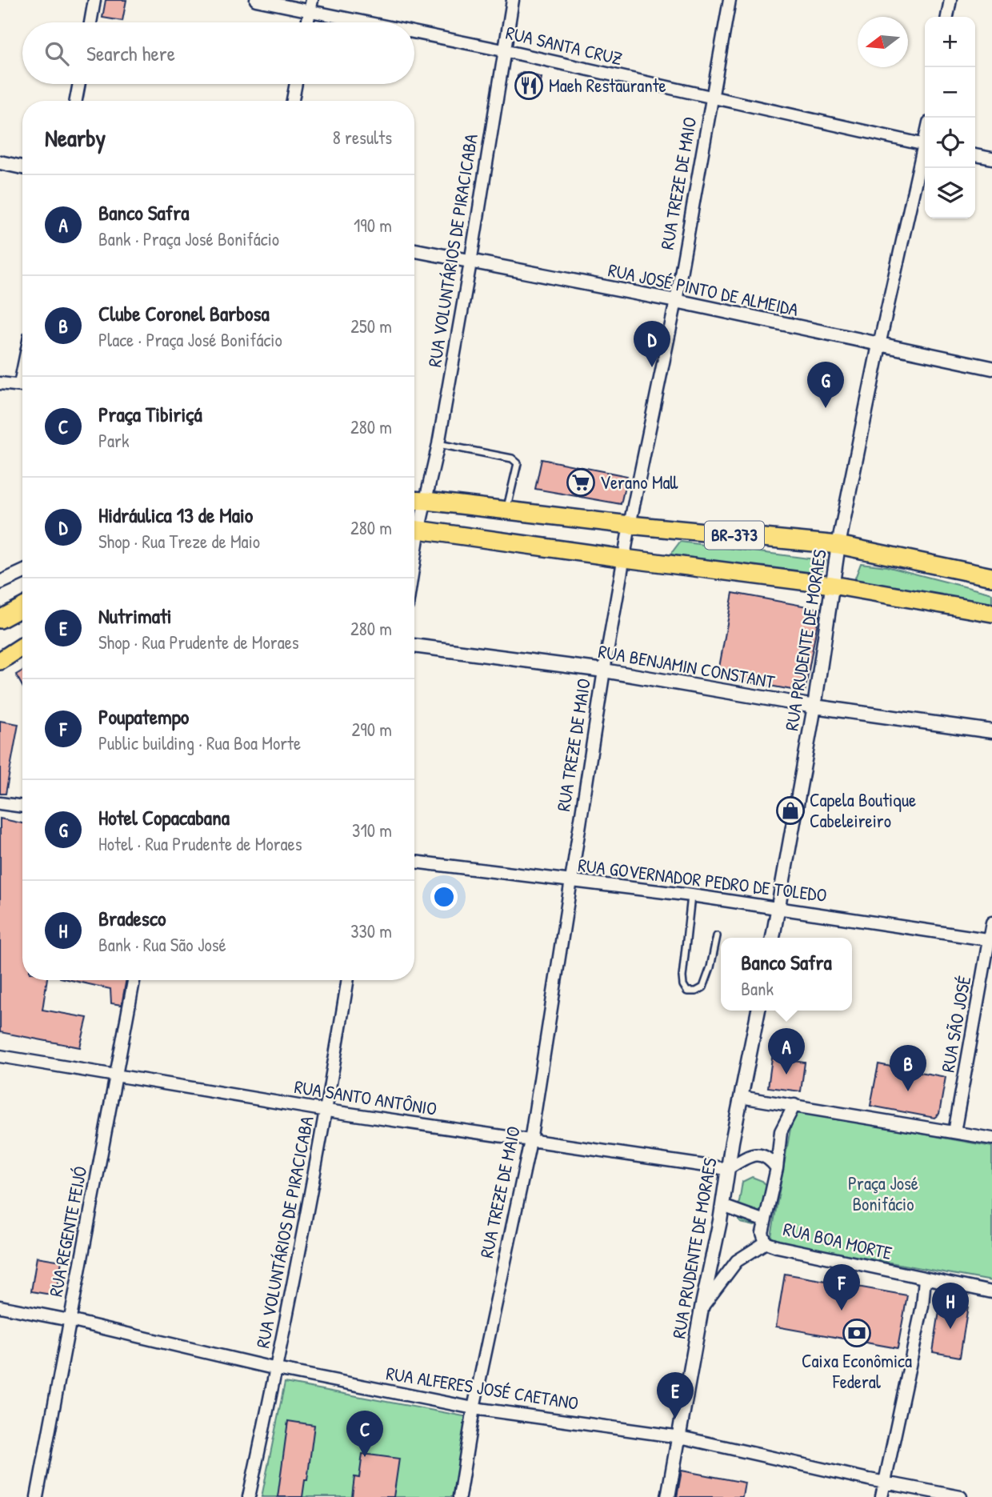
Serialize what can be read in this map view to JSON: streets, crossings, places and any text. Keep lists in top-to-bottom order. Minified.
{"streets":{"main road":["BR-373"],"street":["RUA SANTA CRUZ","RUA TREZE DE MAIO","RUA VOLUNTÁRIOS DE PIRACICABA","RUA JOSÉ PINTO DE ALMEIDA","RUA PRUDENTE DE MORAES","RUA BENJAMIN CONSTANT","RUA GOVERNADOR PEDRO DE TOLEDO","RUA SÃO JOSÉ","RUA SANTO ANTÔNIO","RUA REGENTE FEIJÓ","RUA BOA MORTE","RUA ALFERES JOSÉ CAETANO"]},"crossings":[["RUA SANTA CRUZ","RUA TREZE DE MAIO"],["RUA SANTA CRUZ","RUA VOLUNTÁRIOS DE PIRACICABA"],["RUA TREZE DE MAIO","RUA JOSÉ PINTO DE ALMEIDA"],["RUA TREZE DE MAIO","BR-373"],["RUA TREZE DE MAIO","RUA BENJAMIN CONSTANT"],["RUA TREZE DE MAIO","RUA GOVERNADOR PEDRO DE TOLEDO"],["RUA TREZE DE MAIO","RUA SANTO ANTÔNIO"],["RUA TREZE DE MAIO","RUA ALFERES JOSÉ CAETANO"],["RUA VOLUNTÁRIOS DE PIRACICABA","RUA JOSÉ PINTO DE ALMEIDA"],["RUA VOLUNTÁRIOS DE PIRACICABA","BR-373"],["RUA VOLUNTÁRIOS DE PIRACICABA","RUA SANTO ANTÔNIO"],["RUA VOLUNTÁRIOS DE PIRACICABA","RUA ALFERES JOSÉ CAETANO"],["RUA JOSÉ PINTO DE ALMEIDA","RUA PRUDENTE DE MORAES"],["BR-373","RUA PRUDENTE DE MORAES"],["RUA PRUDENTE DE MORAES","RUA BENJAMIN CONSTANT"],["RUA PRUDENTE DE MORAES","RUA GOVERNADOR PEDRO DE TOLEDO"],["RUA PRUDENTE DE MORAES","RUA SANTO ANTÔNIO"],["RUA PRUDENTE DE MORAES","RUA BOA MORTE"],["RUA PRUDENTE DE MORAES","RUA ALFERES JOSÉ CAETANO"],["RUA GOVERNADOR PEDRO DE TOLEDO","RUA SÃO JOSÉ"],["RUA SANTO ANTÔNIO","RUA REGENTE FEIJÓ"],["RUA REGENTE FEIJÓ","RUA ALFERES JOSÉ CAETANO"]],"parks":["Praça José Bonifácio"],"places":{"restaurant":["Maeh Restaurante"],"supermarket":["Verano Mall"],"shop":["Capela Boutique Cabeleireiro"],"bank":["Caixa Econômica Federal"]},"north":"left","page":{"map_buttons":["+","−"],"search":"Search here","heading":["Nearby","8 results"],"list":[{"mark":"A","name":"Banco Safra","note":"Bank · Praça José Bonifácio","value":"190 m"},{"mark":"B","name":"Clube Coronel Barbosa","note":"Place · Praça José Bonifácio","value":"250 m"},{"mark":"C","name":"Praça Tibiriçá","note":"Park","value":"280 m"},{"mark":"D","name":"Hidráulica 13 de Maio","note":"Shop · Rua Treze de Maio","value":"280 m"},{"mark":"E","name":"Nutrimati","note":"Shop · Rua Prudente de Moraes","value":"280 m"},{"mark":"F","name":"Poupatempo","note":"Public building · Rua Boa Morte","value":"290 m"},{"mark":"G","name":"Hotel Copacabana","note":"Hotel · Rua Prudente de Moraes","value":"310 m"},{"mark":"H","name":"Bradesco","note":"Bank · Rua São José","value":"330 m"}],"pins":["D","G","A","B","F","H","E","C"],"popup":["Banco Safra","Bank"]}}
